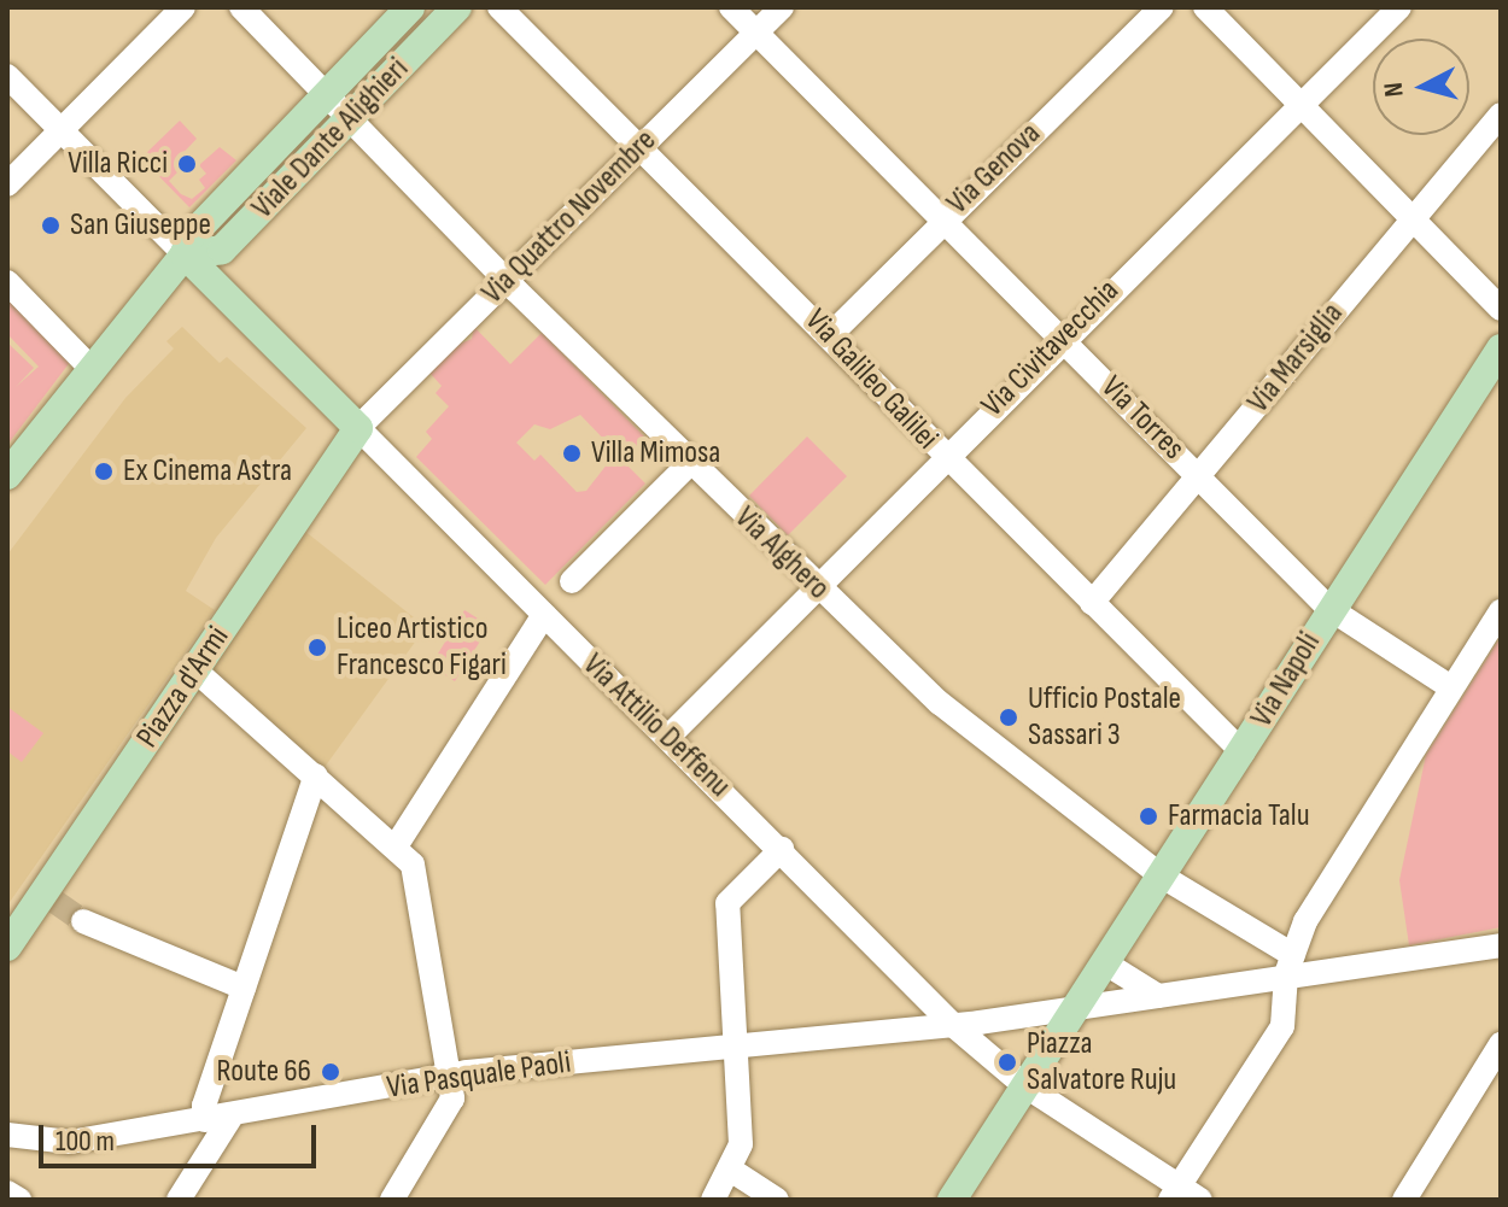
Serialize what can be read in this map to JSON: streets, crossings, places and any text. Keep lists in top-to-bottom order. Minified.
{"streets":{"main road":["Viale Dante Alighieri","Via Napoli","Piazza d'Armi"],"street":["Via Genova","Via Quattro Novembre","Via Civitavecchia","Via Marsiglia","Via Galileo Galilei","Via Torres","Via Alghero","Via Attilio Deffenu","Via Pasquale Paoli"]},"crossings":[["Viale Dante Alighieri","Via Alghero"],["Via Genova","Via Galileo Galilei"],["Via Genova","Via Torres"],["Via Quattro Novembre","Via Galileo Galilei"],["Via Quattro Novembre","Via Torres"],["Via Quattro Novembre","Via Alghero"],["Via Quattro Novembre","Piazza d'Armi"],["Via Quattro Novembre","Via Attilio Deffenu"],["Via Civitavecchia","Via Galileo Galilei"],["Via Civitavecchia","Via Torres"],["Via Civitavecchia","Via Alghero"],["Via Civitavecchia","Via Attilio Deffenu"],["Via Marsiglia","Via Galileo Galilei"],["Via Marsiglia","Via Torres"],["Via Galileo Galilei","Via Napoli"],["Via Torres","Via Napoli"],["Via Alghero","Via Napoli"],["Piazza d'Armi","Via Attilio Deffenu"],["Via Attilio Deffenu","Via Pasquale Paoli"]],"places":["Villa Ricci","San Giuseppe","Villa Mimosa","Ex Cinema Astra","Liceo Artistico Francesco Figari","Ufficio Postale Sassari 3","Farmacia Talu","Piazza Salvatore Ruju","Route 66"],"scale_bar":"100 m","north":"left"}
